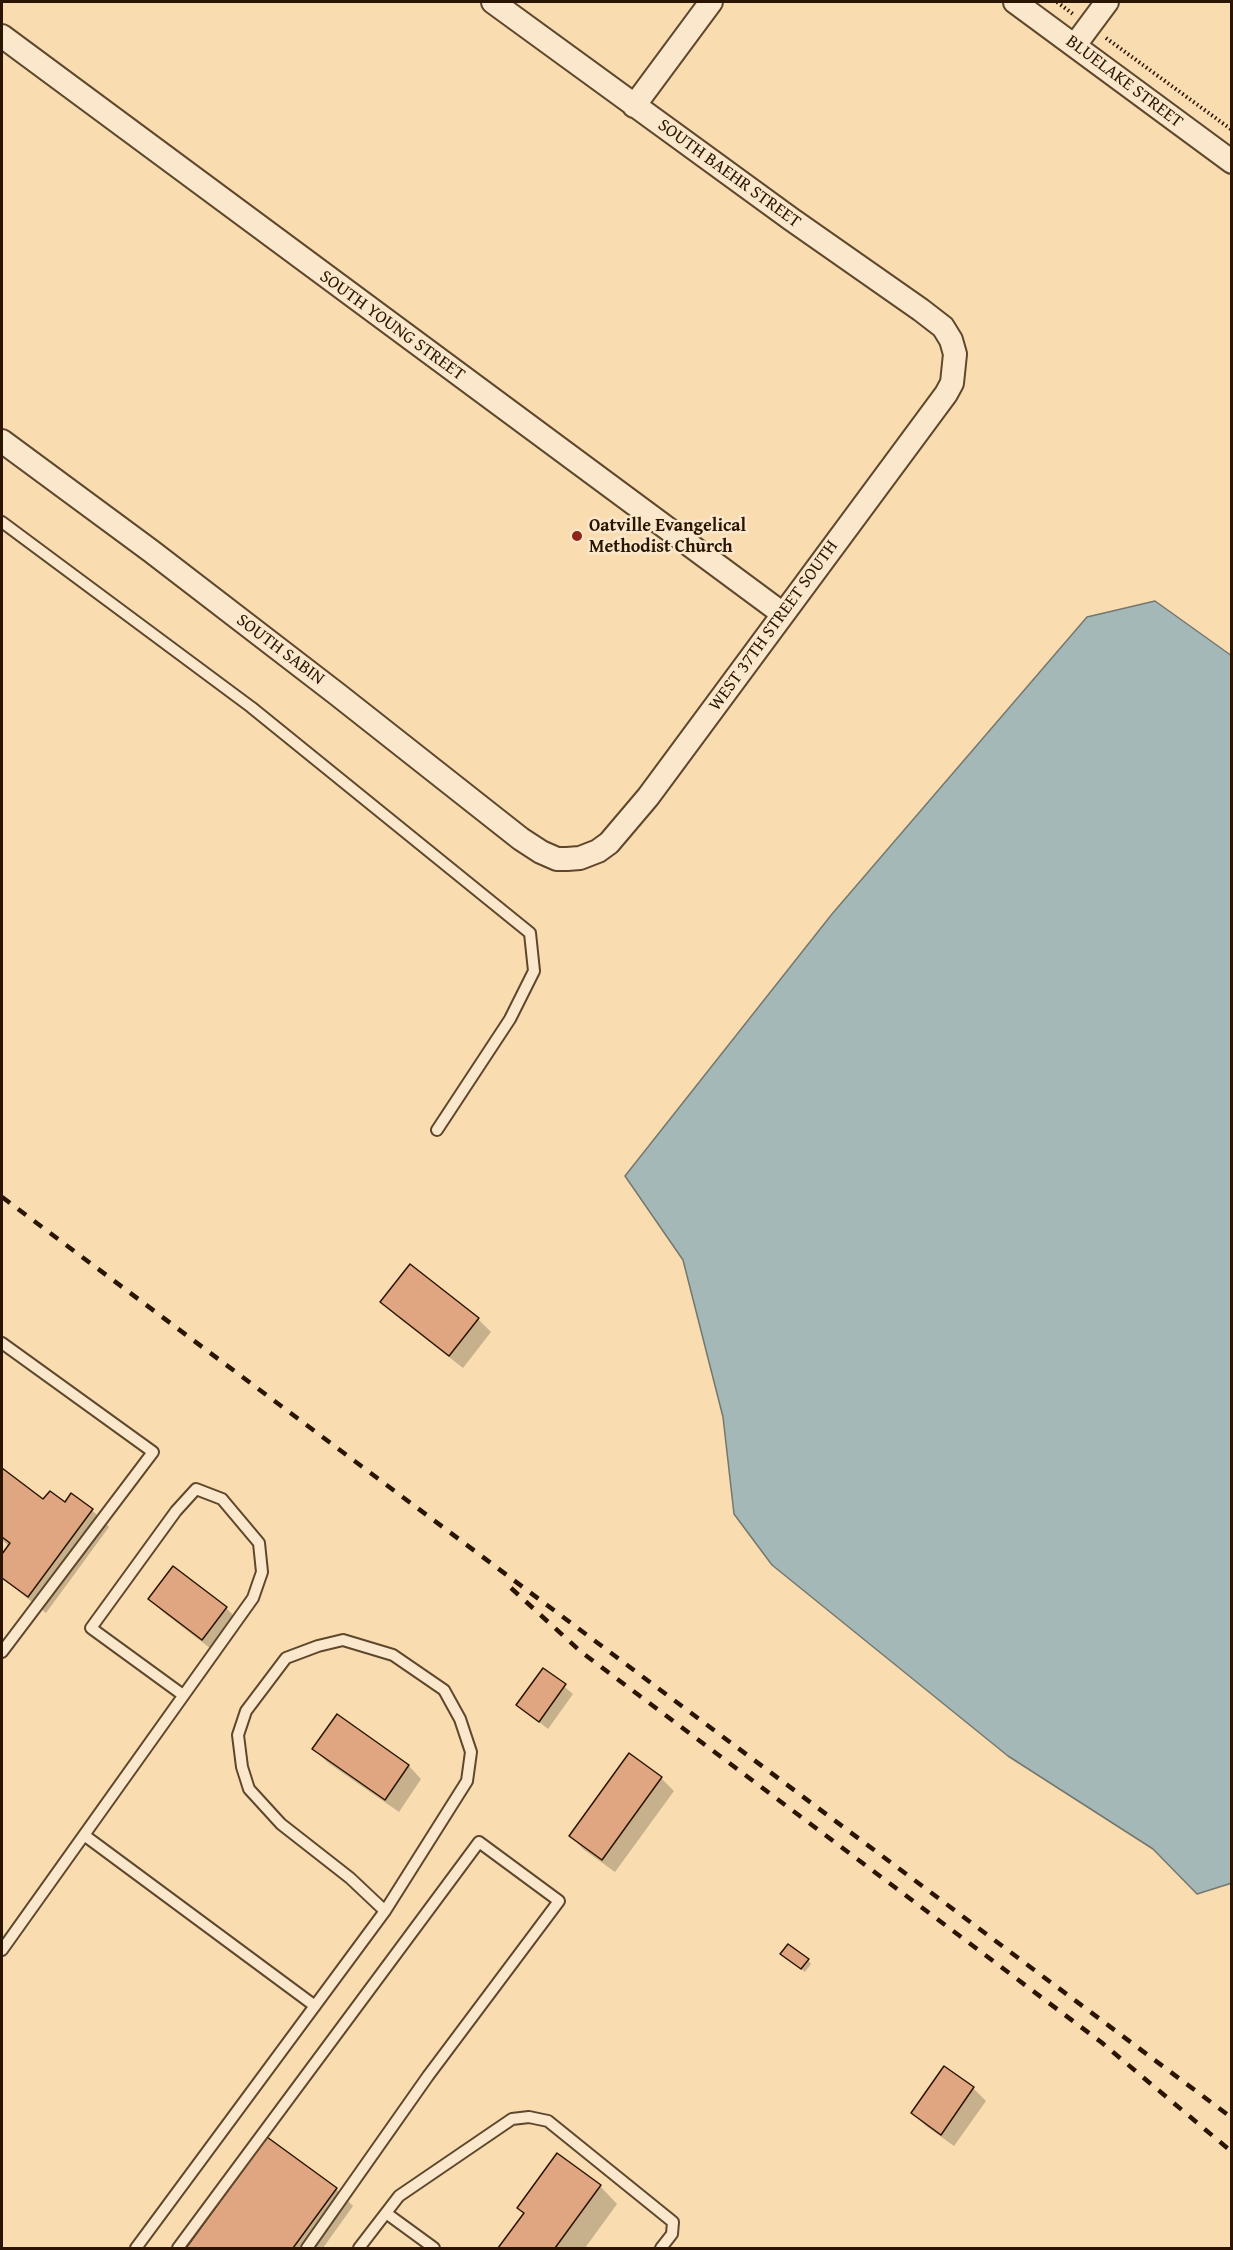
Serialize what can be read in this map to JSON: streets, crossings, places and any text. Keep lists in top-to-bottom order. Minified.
{"streets":{"street":["BLUELAKE STREET","SOUTH BAEHR STREET","SOUTH YOUNG STREET","WEST 37TH STREET SOUTH","SOUTH SABIN"]},"crossings":[["SOUTH BAEHR STREET","WEST 37TH STREET SOUTH"],["SOUTH YOUNG STREET","WEST 37TH STREET SOUTH"],["WEST 37TH STREET SOUTH","SOUTH SABIN"]],"places":["Oatville Evangelical Methodist Church"]}
